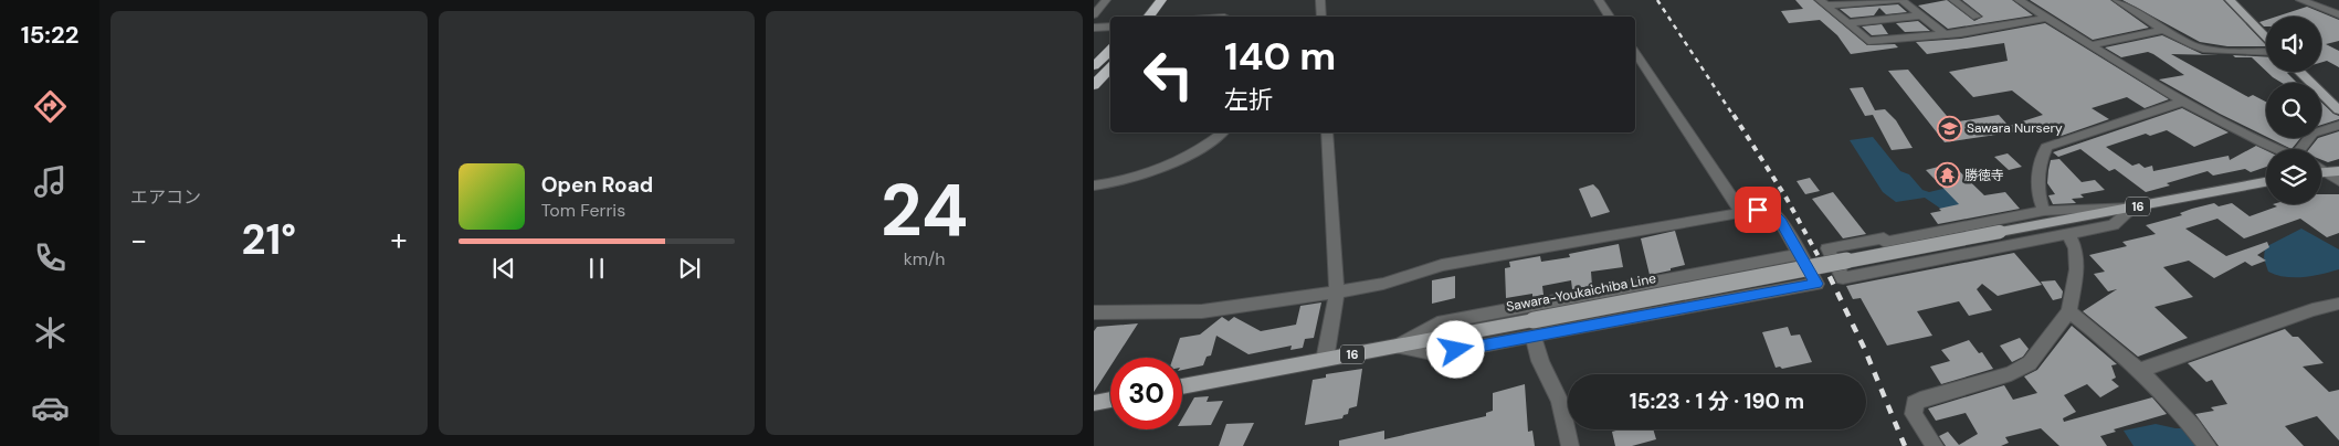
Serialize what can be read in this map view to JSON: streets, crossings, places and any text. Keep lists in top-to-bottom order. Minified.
{"streets":{"main road":["16","Sawara-Youkaichiba Line"]},"crossings":[["16","Sawara-Youkaichiba Line"]],"places":{"school or university":["Sawara Nursery"],"temple":["勝徳寺"]},"page":{"tabs":"15:22","tile":["エアコン",["24","km/h"]],"turn":["140 m","左折"],"song":["Open Road","Tom Ferris"],"heat":["−","21°","+"],"limit":"30","trip":"15:23 · 1 分 · 190 m"}}
